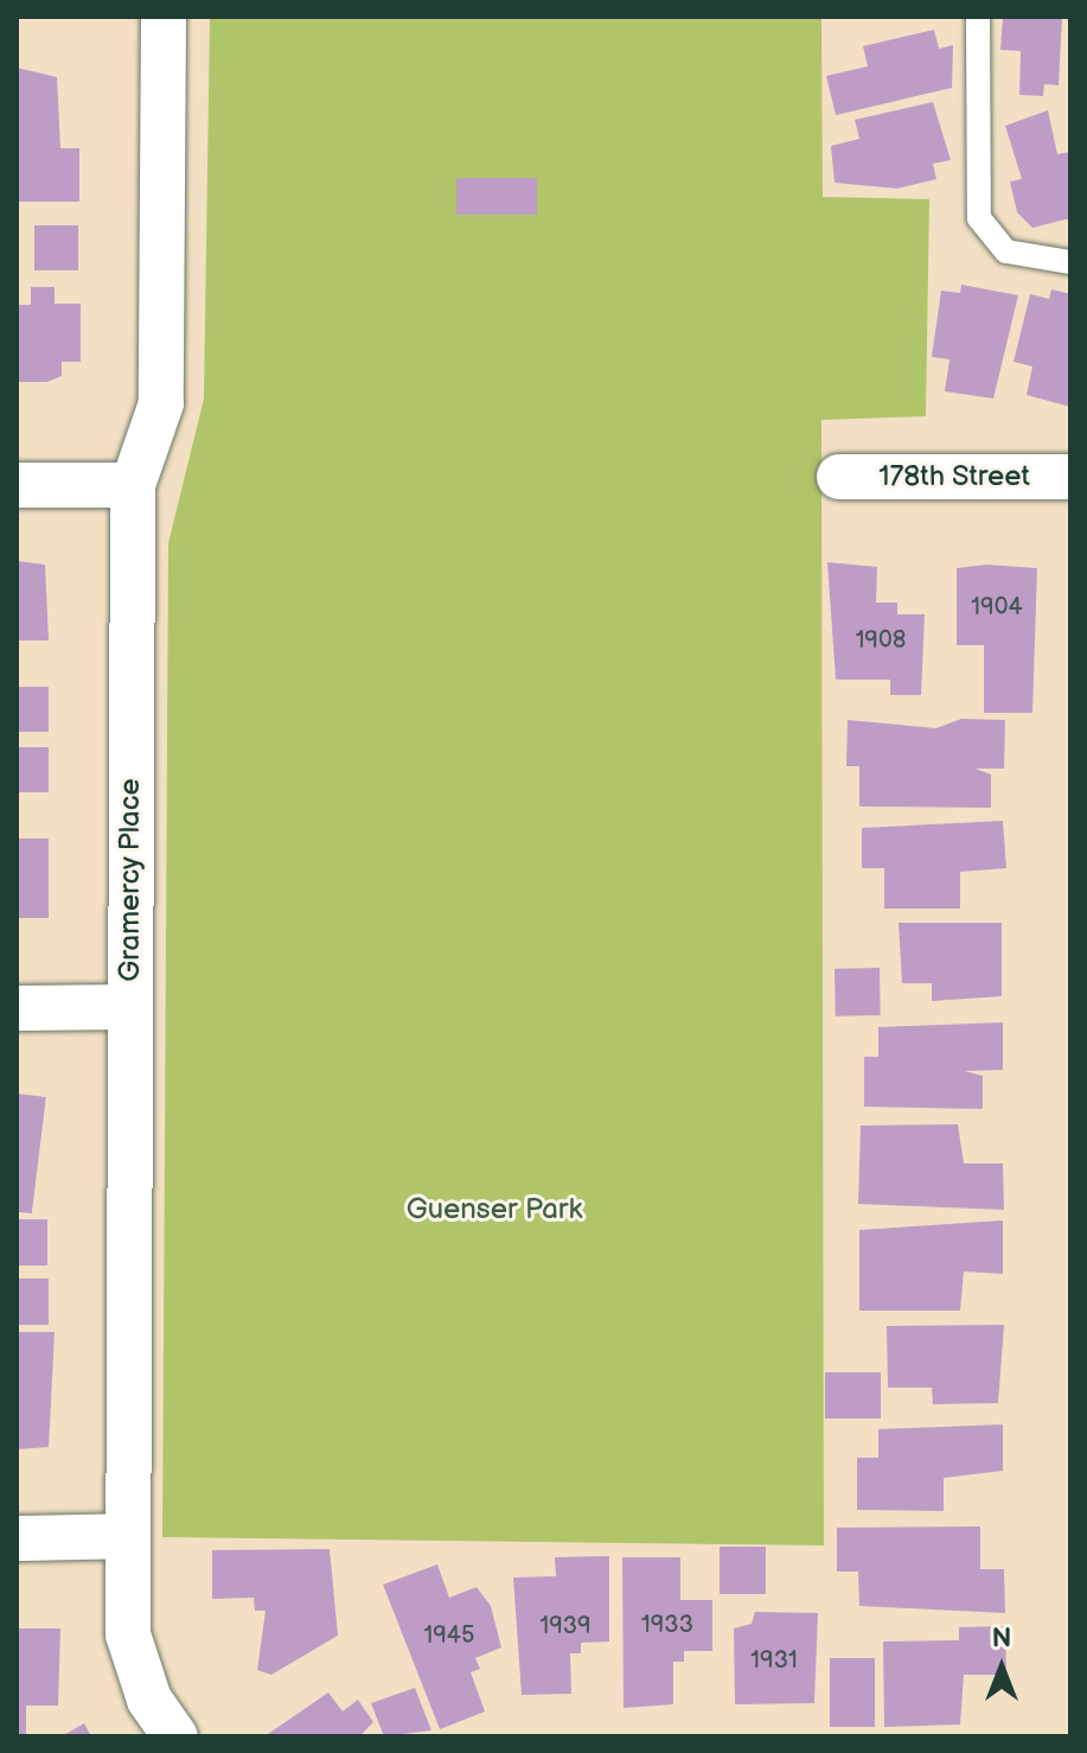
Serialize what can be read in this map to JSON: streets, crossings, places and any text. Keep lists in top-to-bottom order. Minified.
{"streets":{"street":["178th Street","Gramercy Place"]},"parks":["Guenser Park"],"house_numbers":["1904","1908","1933","1939","1945","1931"],"north":"top"}
